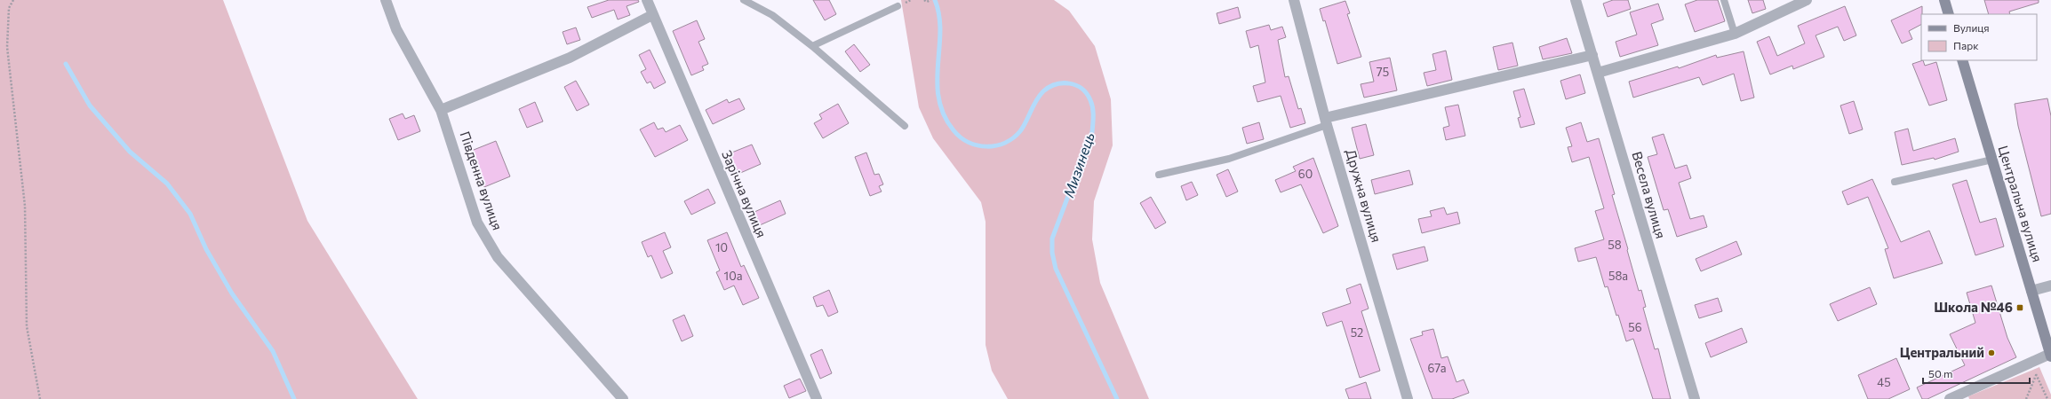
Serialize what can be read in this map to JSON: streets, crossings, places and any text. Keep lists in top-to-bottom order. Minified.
{"streets":{"street":["Південна вулиця","Зарічна вулиця","Весела вулиця","Дружна вулиця","Центральна вулиця"]},"water":["Мизинець"],"places":{"transit":["Школа №46"],"other":["Центральний"]},"house_numbers":["75","60","58","10","10а","58а","56","52","67а","45"],"legend":["Вулиця","Парк"],"scale_bar":"50 m"}
